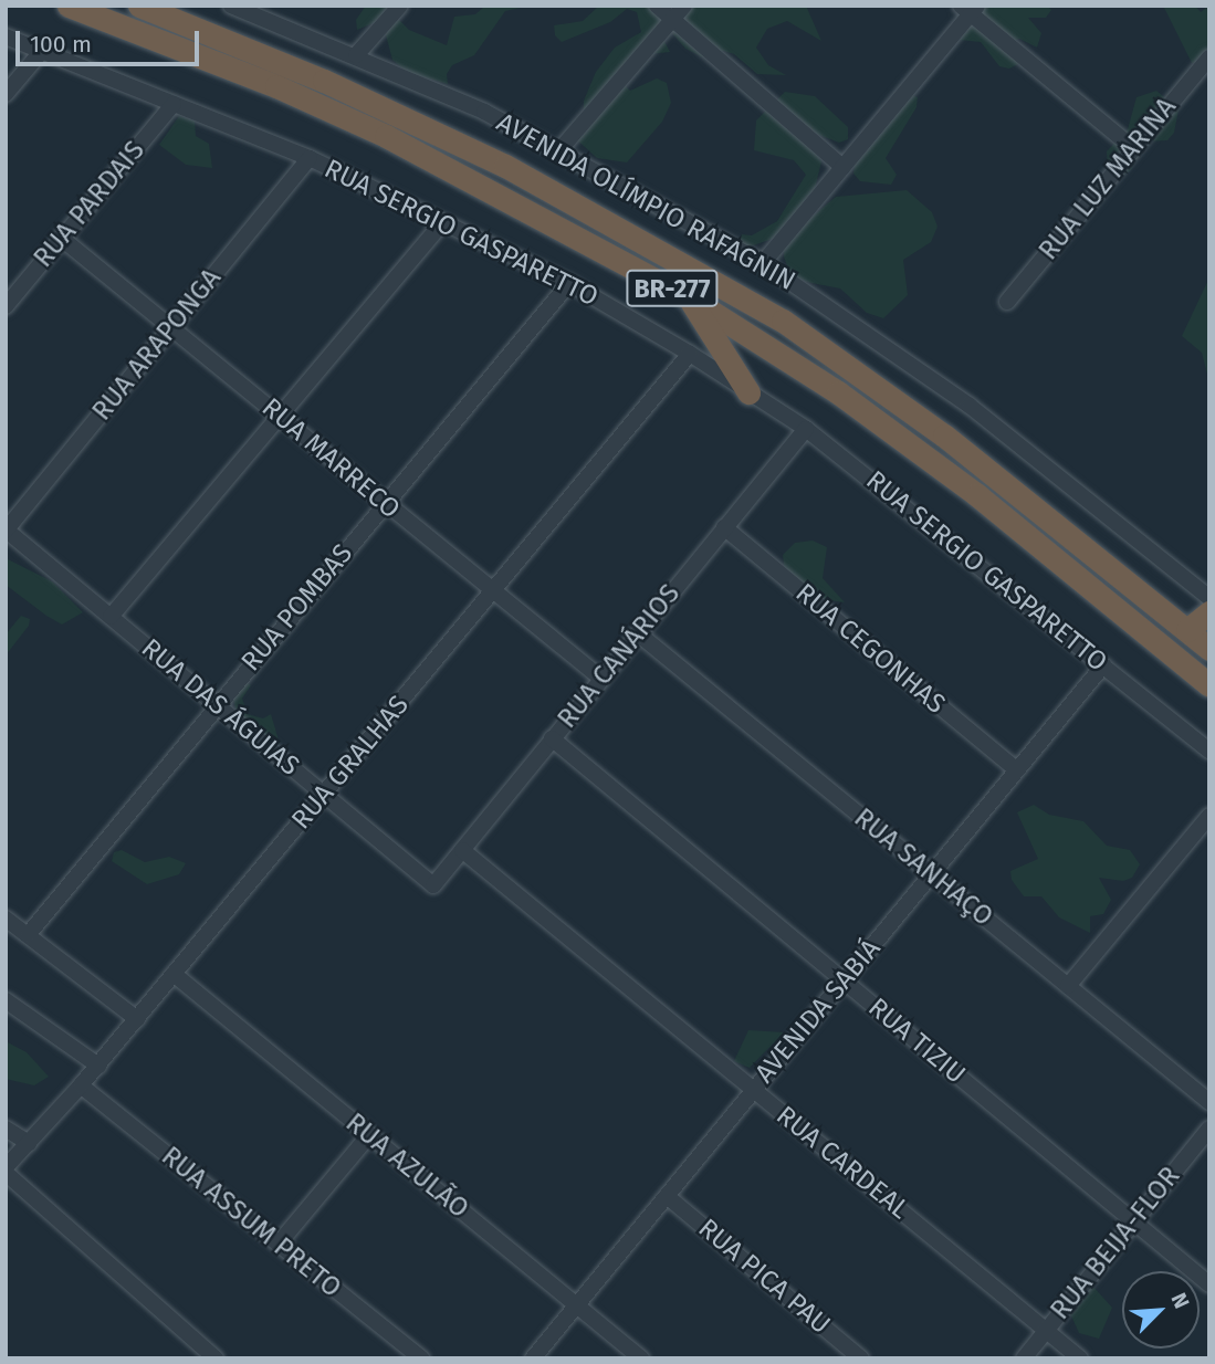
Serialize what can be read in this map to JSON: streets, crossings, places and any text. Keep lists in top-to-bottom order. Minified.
{"streets":{"highway":["BR-277"],"street":["RUA LUZ MARINA","AVENIDA OLÍMPIO RAFAGNIN","RUA PARDAIS","RUA SERGIO GASPARETTO","RUA ARAPONGA","RUA MARRECO","RUA POMBAS","RUA CEGONHAS","RUA CANÁRIOS","RUA DAS ÁGUIAS","RUA GRALHAS","RUA SANHAÇO","AVENIDA SABIÁ","RUA TIZIU","RUA CARDEAL","RUA AZULÃO","RUA ASSUM PRETO","RUA BEIJA-FLOR","RUA PICA PAU"]},"crossings":[["RUA PARDAIS","RUA SERGIO GASPARETTO"],["RUA PARDAIS","RUA MARRECO"],["RUA SERGIO GASPARETTO","RUA ARAPONGA"],["RUA SERGIO GASPARETTO","RUA POMBAS"],["RUA SERGIO GASPARETTO","RUA CANÁRIOS"],["RUA SERGIO GASPARETTO","RUA GRALHAS"],["RUA SERGIO GASPARETTO","AVENIDA SABIÁ"],["RUA ARAPONGA","RUA MARRECO"],["RUA ARAPONGA","RUA DAS ÁGUIAS"],["RUA MARRECO","RUA POMBAS"],["RUA MARRECO","RUA CANÁRIOS"],["RUA MARRECO","RUA GRALHAS"],["RUA POMBAS","RUA DAS ÁGUIAS"],["RUA CEGONHAS","RUA CANÁRIOS"],["RUA CEGONHAS","AVENIDA SABIÁ"],["RUA CANÁRIOS","RUA DAS ÁGUIAS"],["RUA CANÁRIOS","RUA SANHAÇO"],["RUA CANÁRIOS","RUA TIZIU"],["RUA CANÁRIOS","RUA CARDEAL"],["RUA DAS ÁGUIAS","RUA GRALHAS"],["RUA GRALHAS","RUA AZULÃO"],["RUA GRALHAS","RUA ASSUM PRETO"],["RUA SANHAÇO","AVENIDA SABIÁ"],["AVENIDA SABIÁ","RUA TIZIU"],["AVENIDA SABIÁ","RUA CARDEAL"],["AVENIDA SABIÁ","RUA AZULÃO"],["AVENIDA SABIÁ","RUA PICA PAU"],["RUA TIZIU","RUA BEIJA-FLOR"],["RUA CARDEAL","RUA BEIJA-FLOR"]],"scale_bar":"100 m","north":"top right"}
